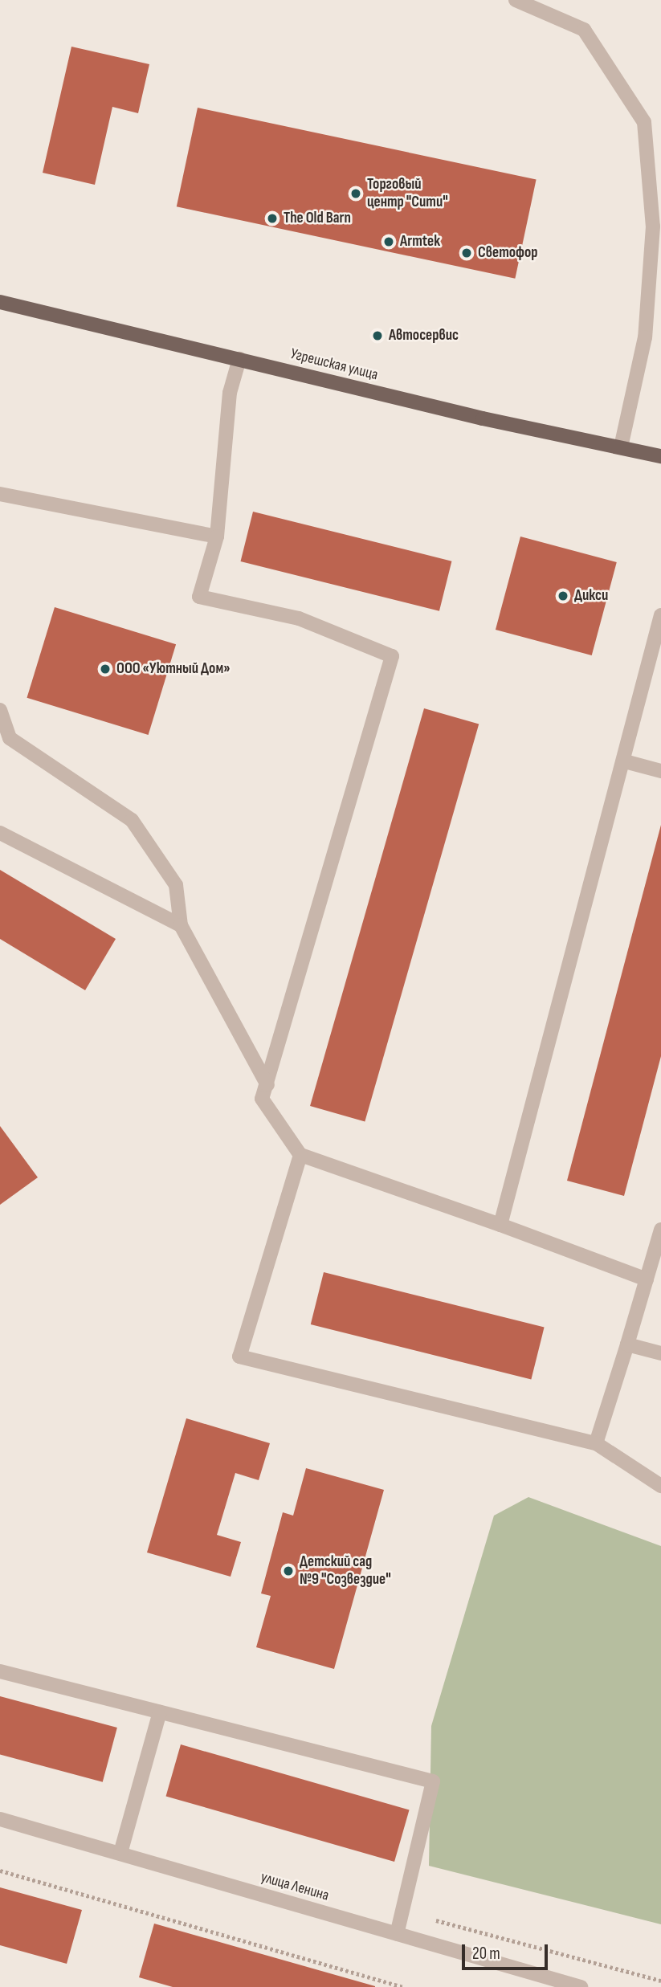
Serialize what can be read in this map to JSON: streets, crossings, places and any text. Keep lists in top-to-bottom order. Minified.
{"streets":{"main road":["Угрешская улица"],"street":["улица Ленина"]},"places":["Торговый центр \"Сити\"","The Old Barn","Armtek","Светофор","Автосервис","Дикси","ООО «Уютный Дом»","Детский сад №9 \"Созвездие\""],"scale_bar":"20 m"}
